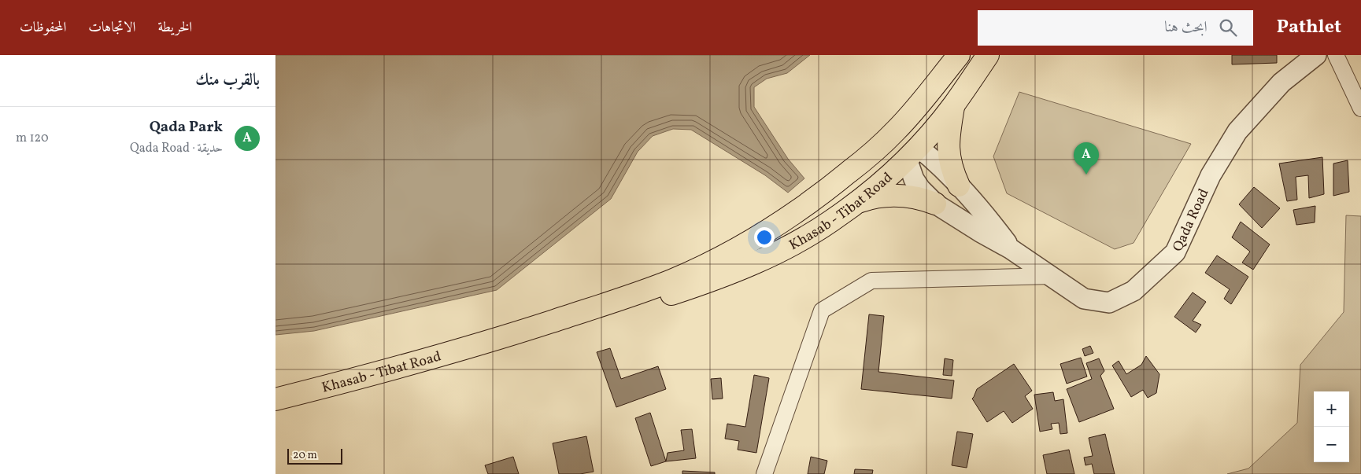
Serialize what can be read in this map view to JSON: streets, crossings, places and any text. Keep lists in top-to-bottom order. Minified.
{"streets":{"highway":["Khasab - Tibat Road"],"street":["Qada Road"]},"crossings":[["Khasab - Tibat Road","Qada Road"]],"scale_bar":"20 m","page":{"header":"Pathlet","search":"ابحث هنا","nav":["الخريطة","الاتجاهات","المحفوظات"],"heading":"بالقرب منك","list":[{"mark":"A","name":"Qada Park","note":"حديقة · Qada Road","value":"120 m"}],"pins":"A","map_buttons":["+","−"],"scale":"20 m"}}
